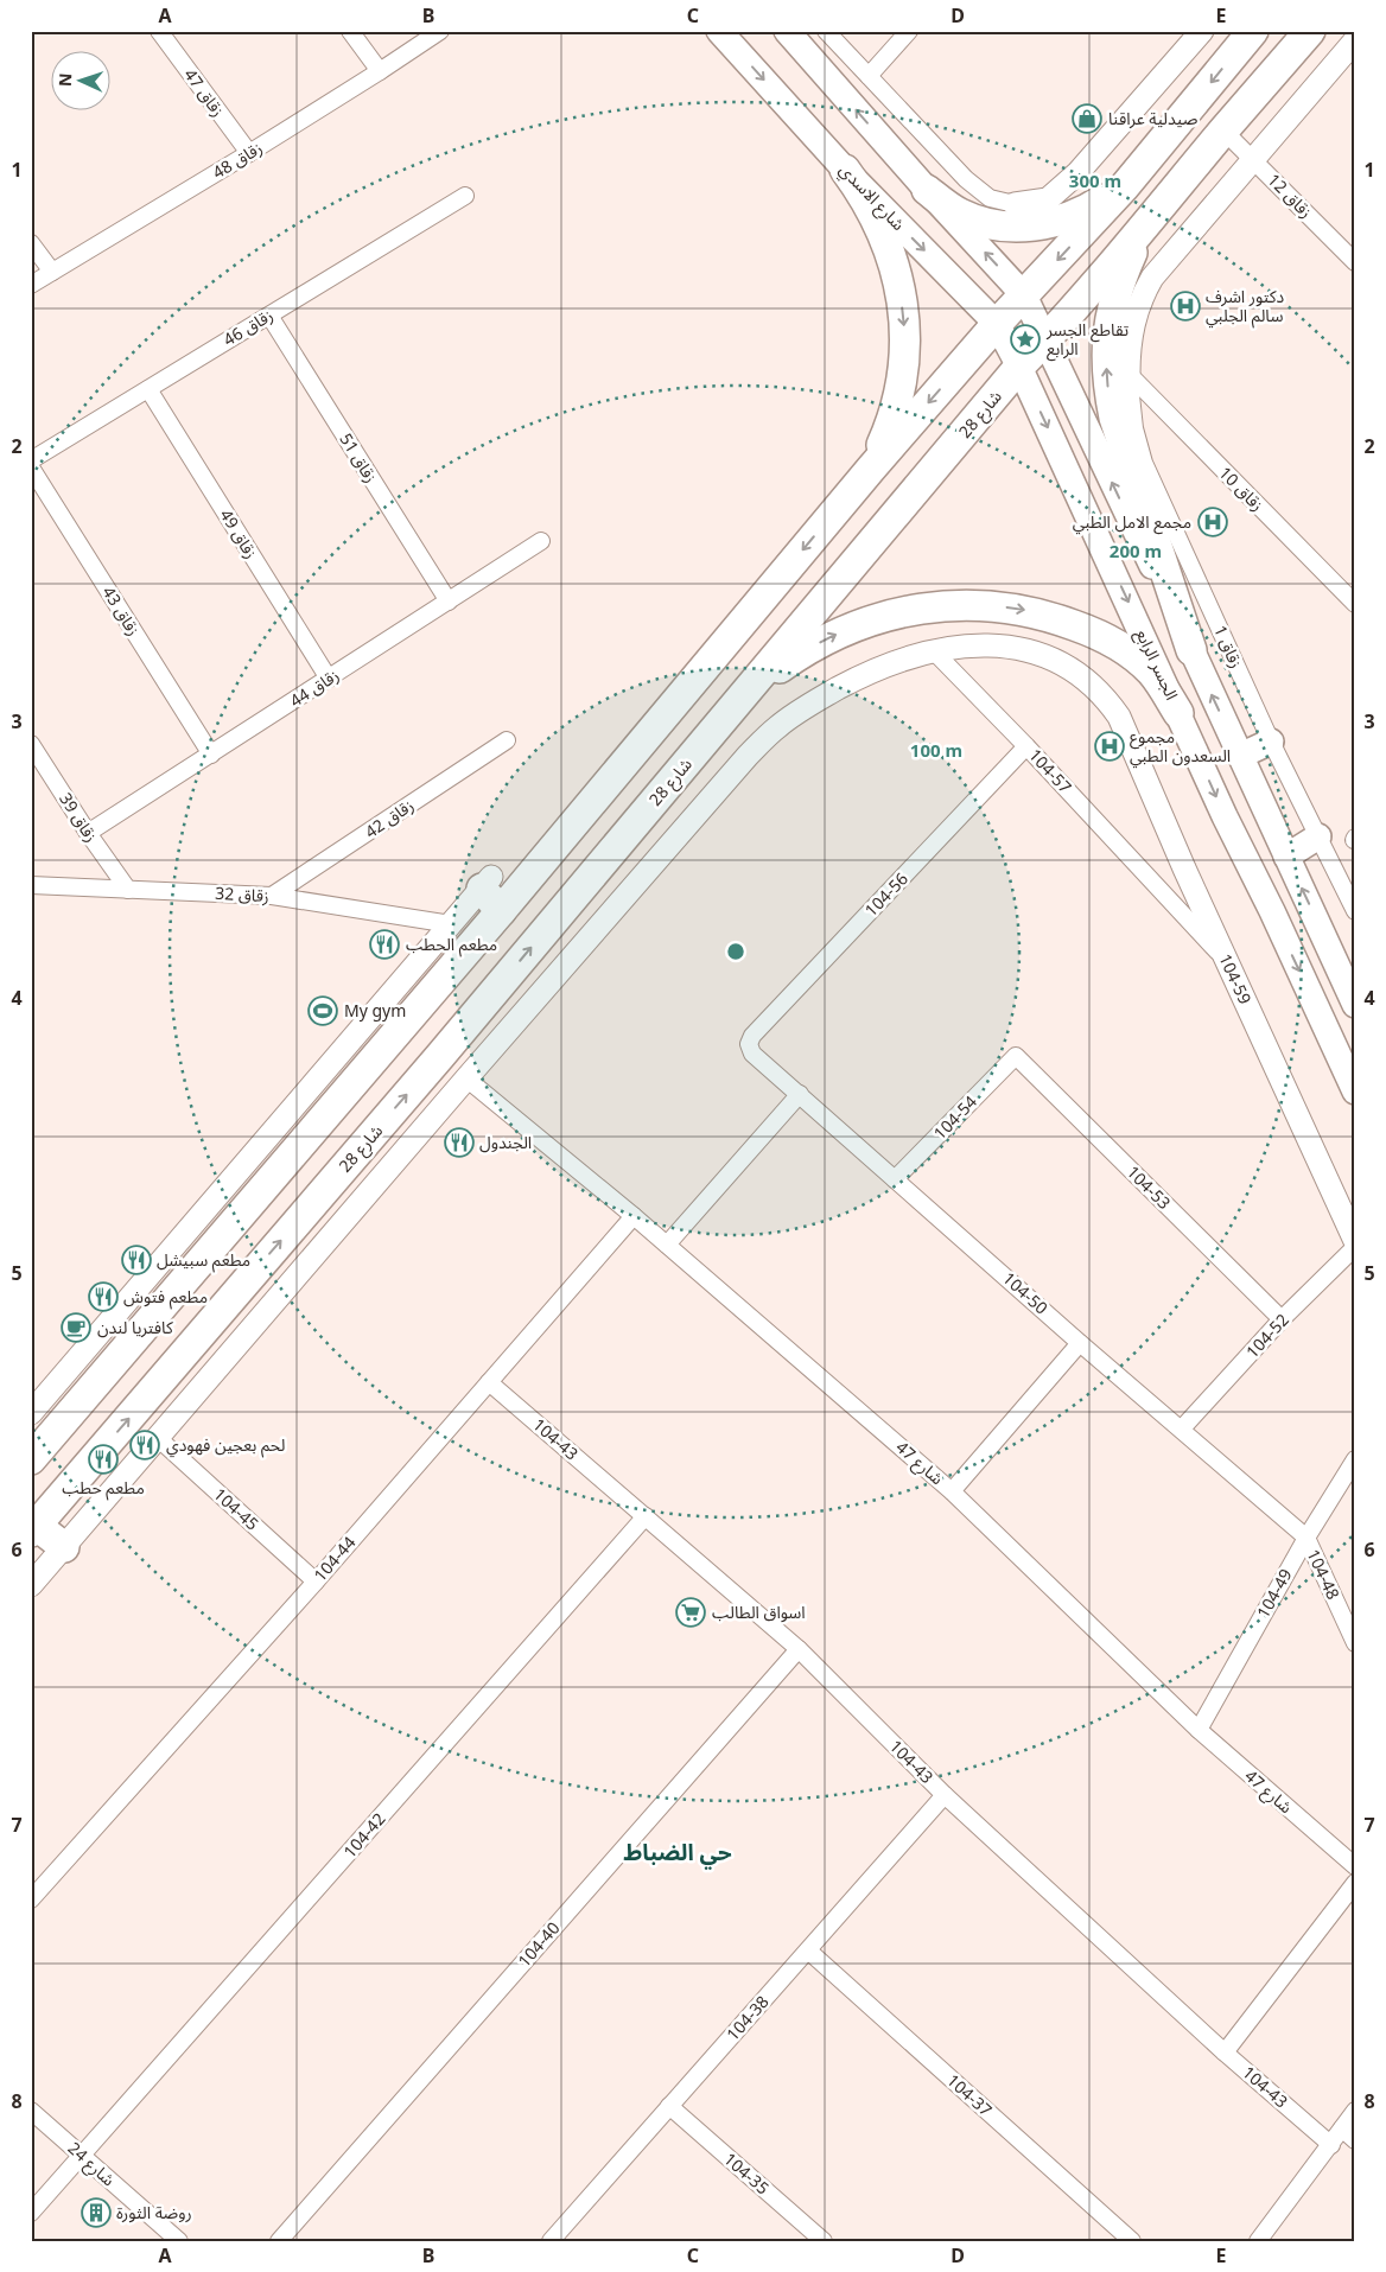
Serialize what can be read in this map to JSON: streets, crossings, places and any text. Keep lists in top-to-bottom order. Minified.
{"streets":{"highway":["شارع 28"],"main road":["شارع الاسدي","الجسر الرابع","104-59"],"street":["زقاق 47","زقاق 48","زقاق 12","زقاق 46","زقاق 51","زقاق 10","زقاق 49","زقاق 43","زقاق 1","زقاق 44","104-57","زقاق 39","زقاق 42","زقاق 32","104-56","104-54","104-53","104-50","104-52","104-43","شارع 47","104-45","104-44","104-48","104-49","104-42","104-40","104-38","104-37","شارع 24","104-35"]},"crossings":[["زقاق 47","زقاق 48"],["زقاق 12","شارع 28"],["شارع الاسدي","شارع 28"],["شارع الاسدي","الجسر الرابع"],["زقاق 46","زقاق 51"],["زقاق 46","زقاق 49"],["شارع 28","الجسر الرابع"],["زقاق 51","زقاق 44"],["زقاق 10","زقاق 1"],["زقاق 49","زقاق 44"],["زقاق 43","زقاق 44"],["زقاق 44","زقاق 39"],["104-57","104-56"],["104-57","104-59"],["زقاق 39","زقاق 32"],["زقاق 42","زقاق 32"],["104-56","104-50"],["104-59","شارع 47"],["104-59","104-45"],["104-54","104-53"],["104-54","104-50"],["104-53","104-52"],["104-50","104-52"],["104-50","104-48"],["104-50","104-49"],["104-43","104-44"],["104-43","104-42"],["104-43","104-40"],["104-43","104-38"],["شارع 47","104-44"],["شارع 47","104-49"],["104-45","104-44"],["104-48","104-49"],["104-42","شارع 24"],["104-38","104-37"],["104-38","104-35"]],"districts":["حي الضباط"],"places":{"shop":["صيدلية عراقنا"],"hospital":["دكتور اشرف سالم الجلبي","مجمع الامل الطبي","مجموع السعدون الطبي"],"place":["تقاطع الجسر الرابع"],"restaurant":["مطعم الحطب","الجندول","مطعم سبيشل","مطعم فتوش","لحم بعجين فهودي","مطعم حطب"],"sports":["My gym"],"cafe":["كافتريا لندن"],"supermarket":["اسواق الطالب"],"building":["روضة الثورة"]},"north":"left","grid":{"columns":["A","B","C","D","E"],"rows":["1","2","3","4","5","6","7","8"]},"rings":["300 m","200 m","100 m"]}
